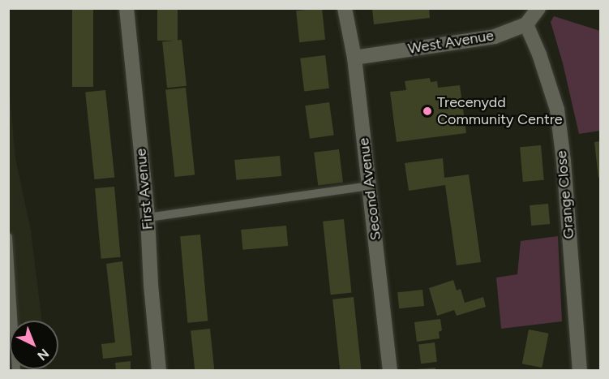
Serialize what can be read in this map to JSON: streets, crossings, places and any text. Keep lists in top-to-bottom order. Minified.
{"streets":{"street":["West Avenue","First Avenue","Second Avenue","Grange Close"]},"crossings":[["West Avenue","Second Avenue"],["West Avenue","Grange Close"]],"places":["Trecenydd Community Centre"],"north":"bottom right"}
